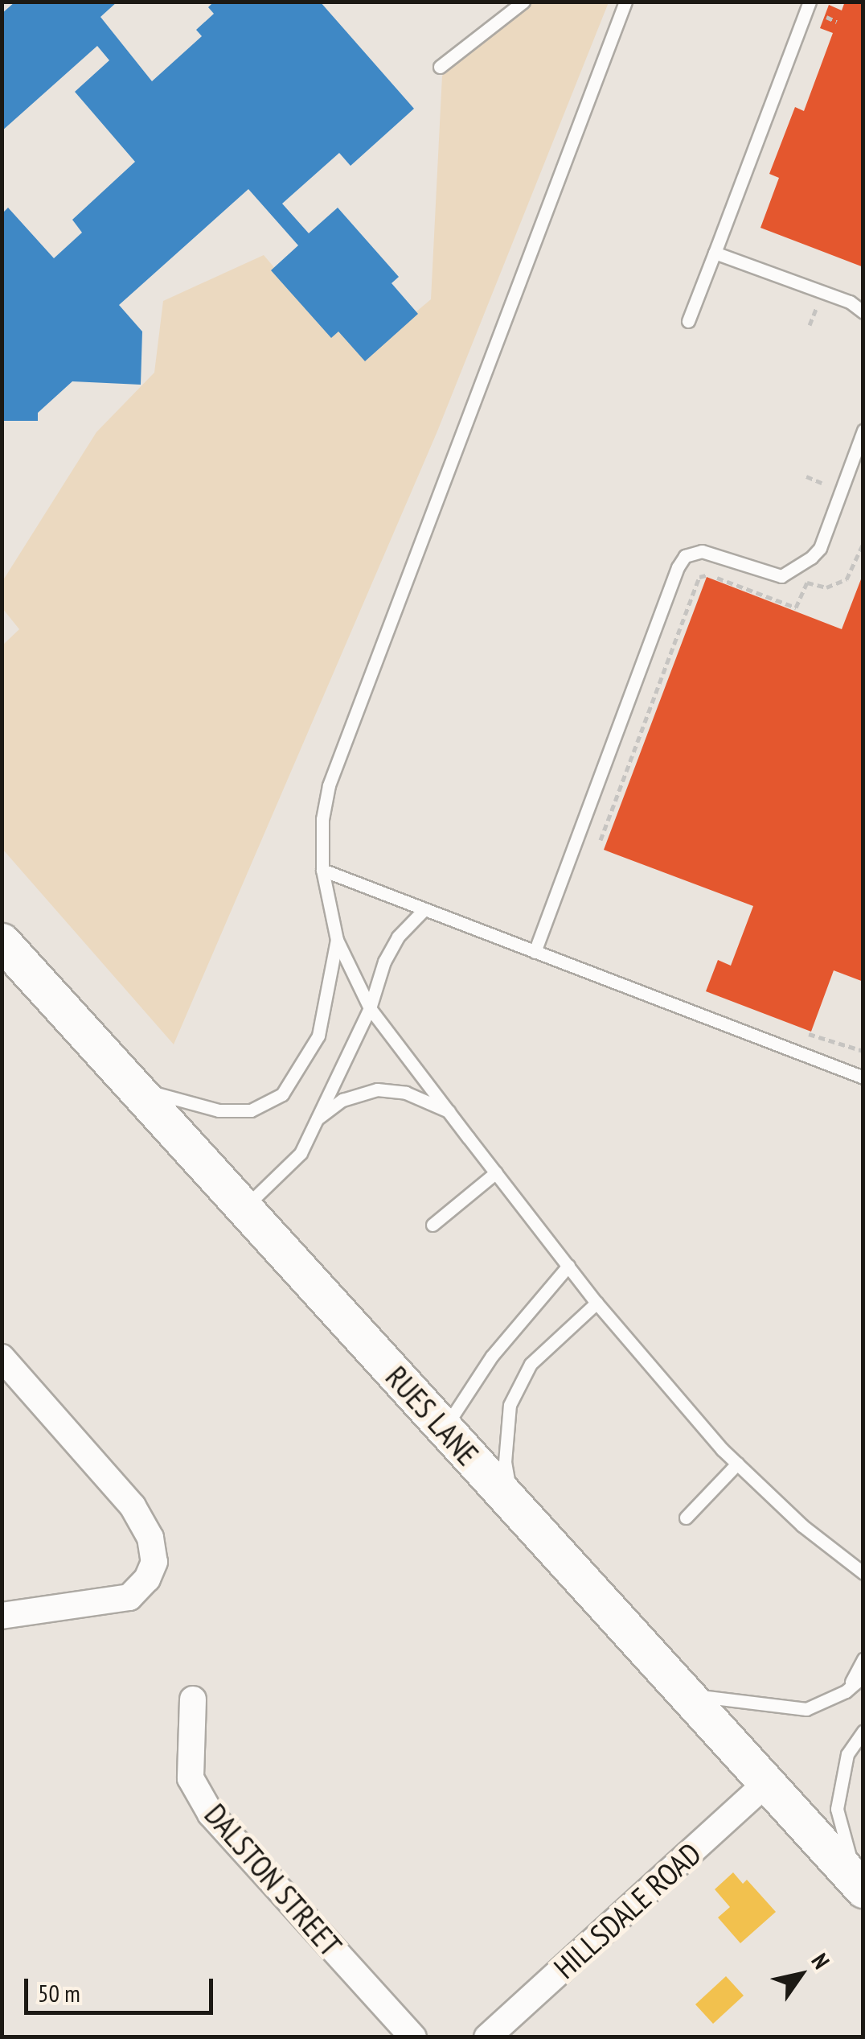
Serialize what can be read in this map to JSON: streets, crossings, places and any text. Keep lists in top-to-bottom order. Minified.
{"streets":{"main road":["RUES LANE"],"street":["DALSTON STREET","HILLSDALE ROAD"]},"crossings":[["RUES LANE","HILLSDALE ROAD"]],"scale_bar":"50 m","north":"top right"}
